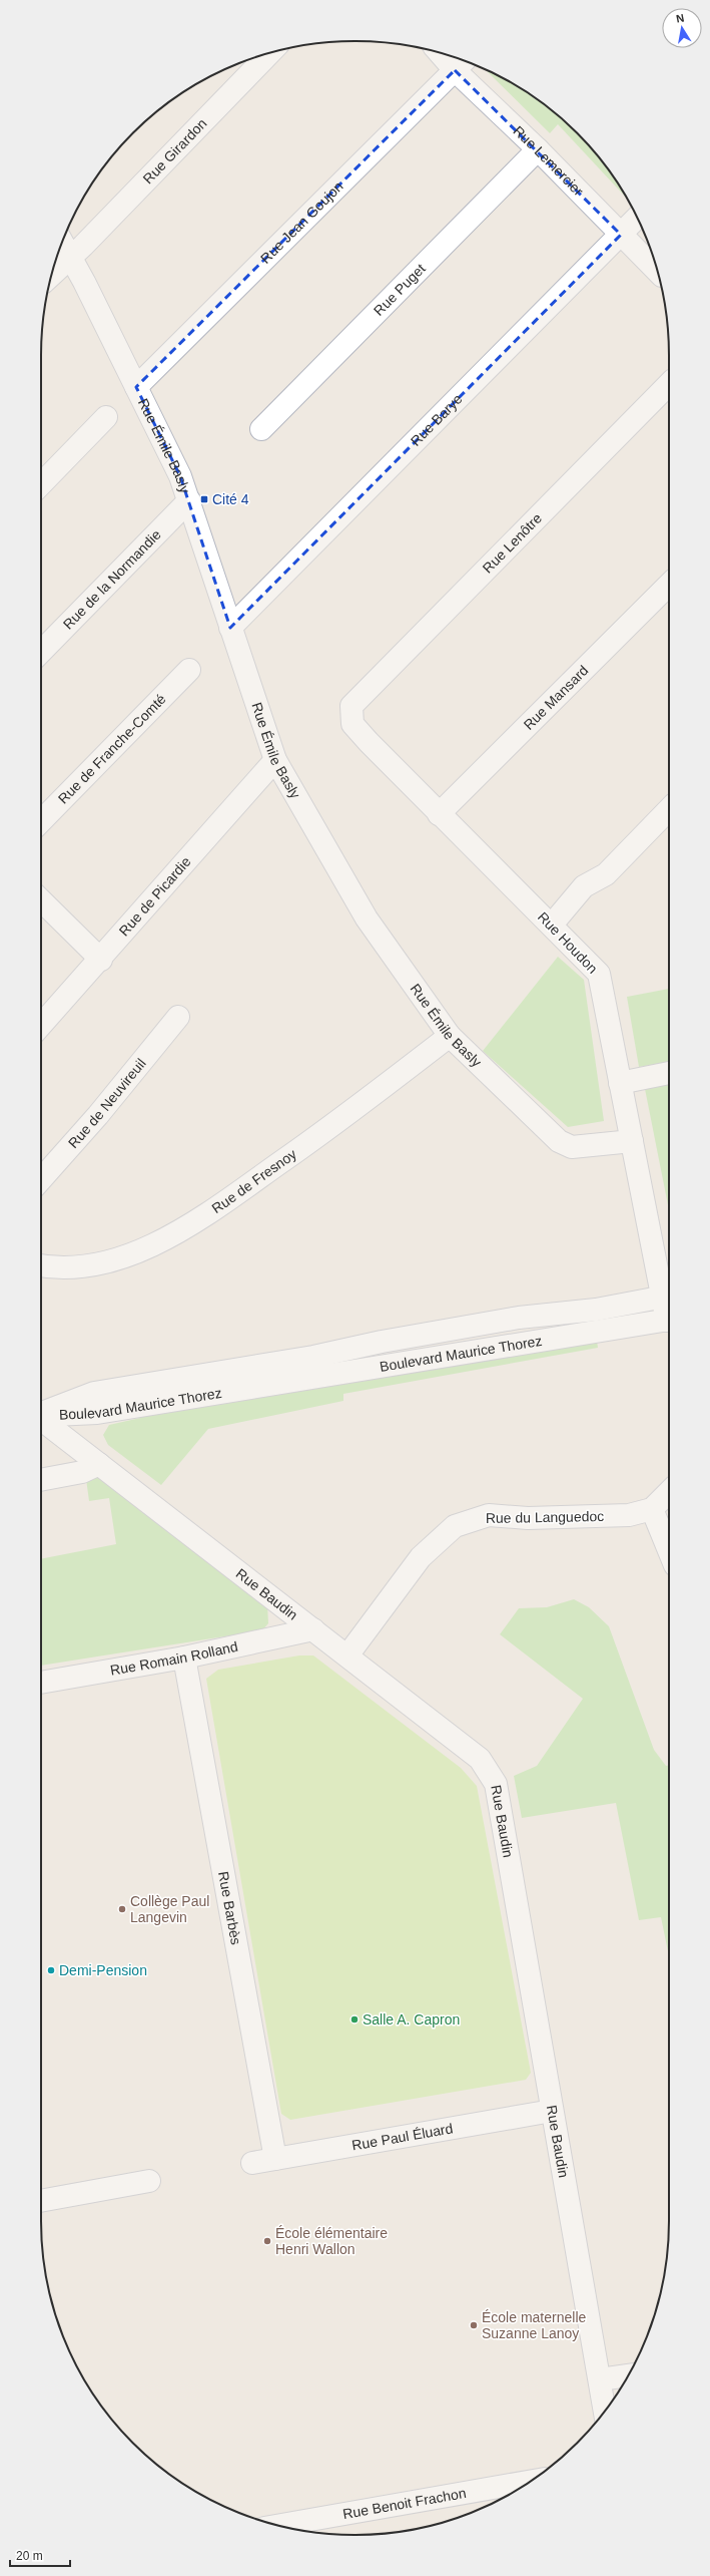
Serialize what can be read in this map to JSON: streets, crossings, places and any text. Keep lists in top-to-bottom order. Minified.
{"streets":{"street":["Rue Girardon","Rue Lemercier","Rue Jean Goujon","Rue Puget","Rue Barye","Rue Émile Basly","Rue Lenôtre","Rue de la Normandie","Rue Mansard","Rue de Franche-Comté","Rue de Picardie","Rue Houdon","Rue de Neuvireuil","Rue de Fresnoy","Boulevard Maurice Thorez","Rue du Languedoc","Rue Baudin","Rue Romain Rolland","Rue Barbès","Rue Paul Éluard","Rue Benoit Frachon"]},"crossings":[["Rue Girardon","Rue Émile Basly"],["Rue Lemercier","Rue Jean Goujon"],["Rue Lemercier","Rue Puget"],["Rue Lemercier","Rue Barye"],["Rue Jean Goujon","Rue Émile Basly"],["Rue Barye","Rue Émile Basly"],["Rue Émile Basly","Rue de la Normandie"],["Rue Émile Basly","Rue de Picardie"],["Rue Émile Basly","Rue Houdon"],["Rue Émile Basly","Rue de Fresnoy"],["Rue Lenôtre","Rue Houdon"],["Rue Mansard","Rue Houdon"],["Rue Houdon","Boulevard Maurice Thorez"],["Rue du Languedoc","Rue Baudin"],["Rue Baudin","Rue Romain Rolland"],["Rue Baudin","Rue Paul Éluard"],["Rue Romain Rolland","Rue Barbès"],["Rue Barbès","Rue Paul Éluard"]],"places":{"transit":["Cité 4"],"other":["Collège Paul Langevin","Demi-Pension","Salle A. Capron","École élémentaire Henri Wallon","École maternelle Suzanne Lanoy"]},"scale_bar":"20 m","north":"top"}
